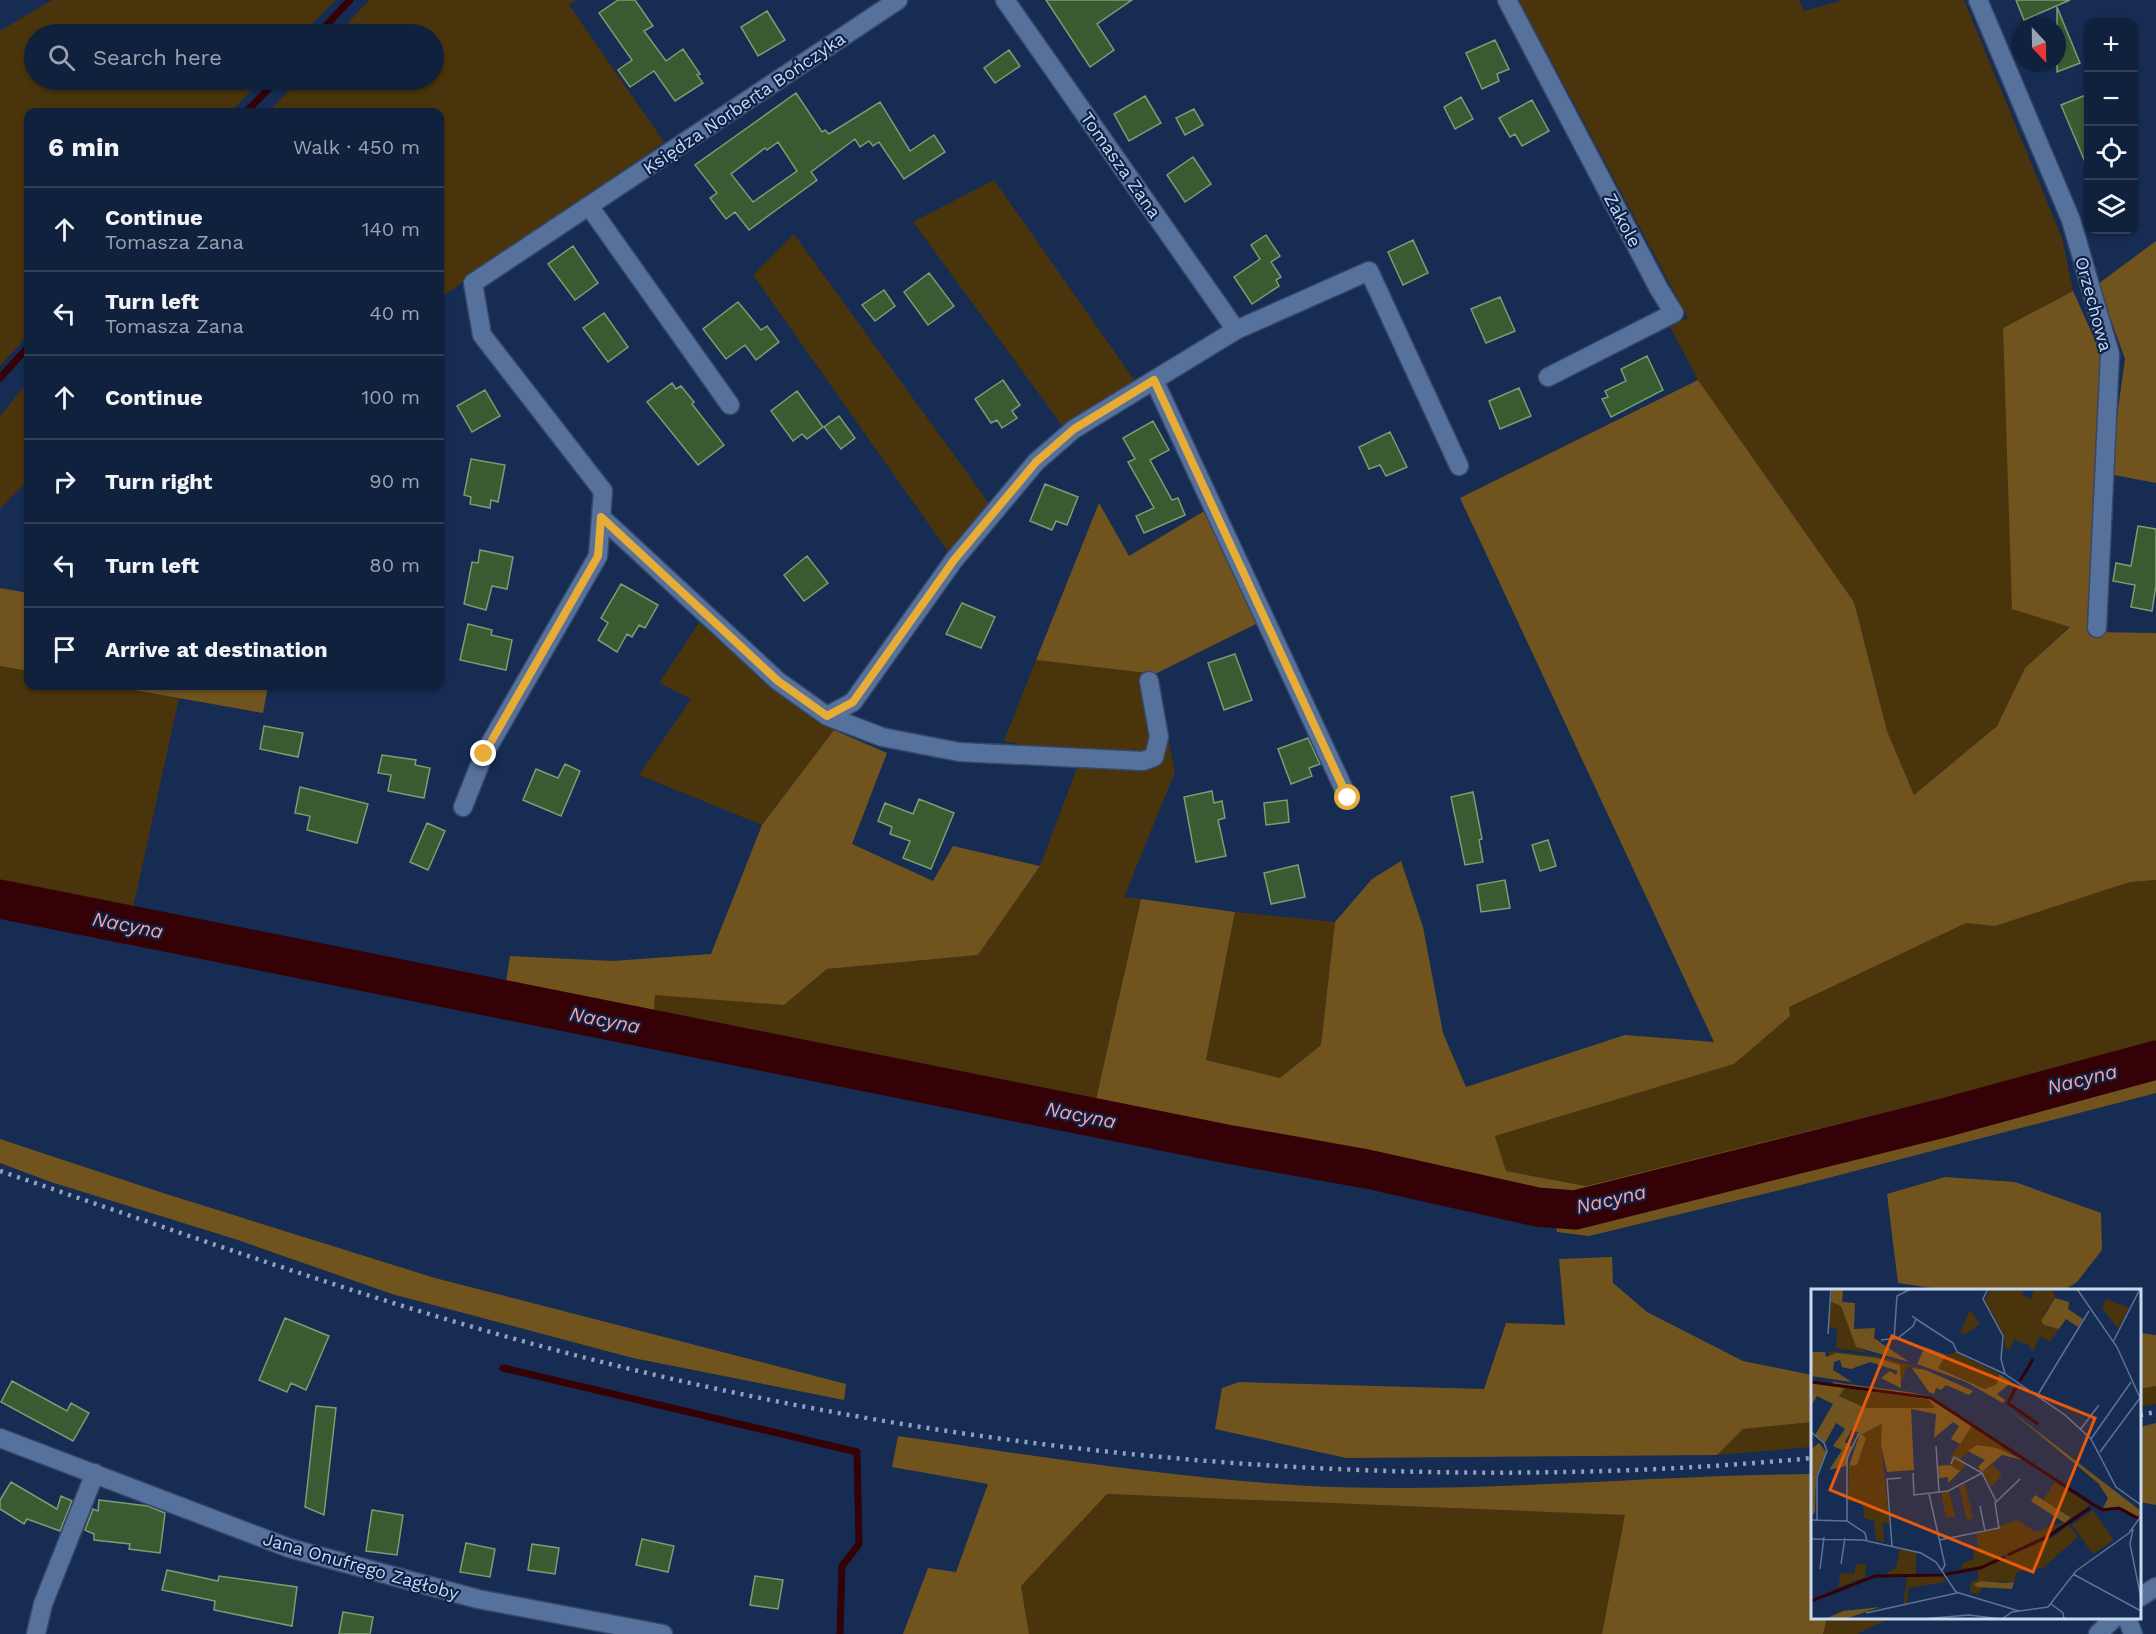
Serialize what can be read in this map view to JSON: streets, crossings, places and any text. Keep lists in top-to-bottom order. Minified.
{"streets":{"street":["Księdza Norberta Bończyka","Tomasza Zana","Zakole","Orzechowa","Jana Onufrego Zagłoby"]},"water":["Nacyna"],"north":"bottom","page":{"map_buttons":["+","−"],"search":"Search here","heading":["6 min","Walk · 450 m"],"list":[["Continue","Tomasza Zana","140 m"],["Turn left","Tomasza Zana","40 m"],["Continue","100 m"],["Turn right","90 m"],["Turn left","80 m"],"Arrive at destination"]}}
